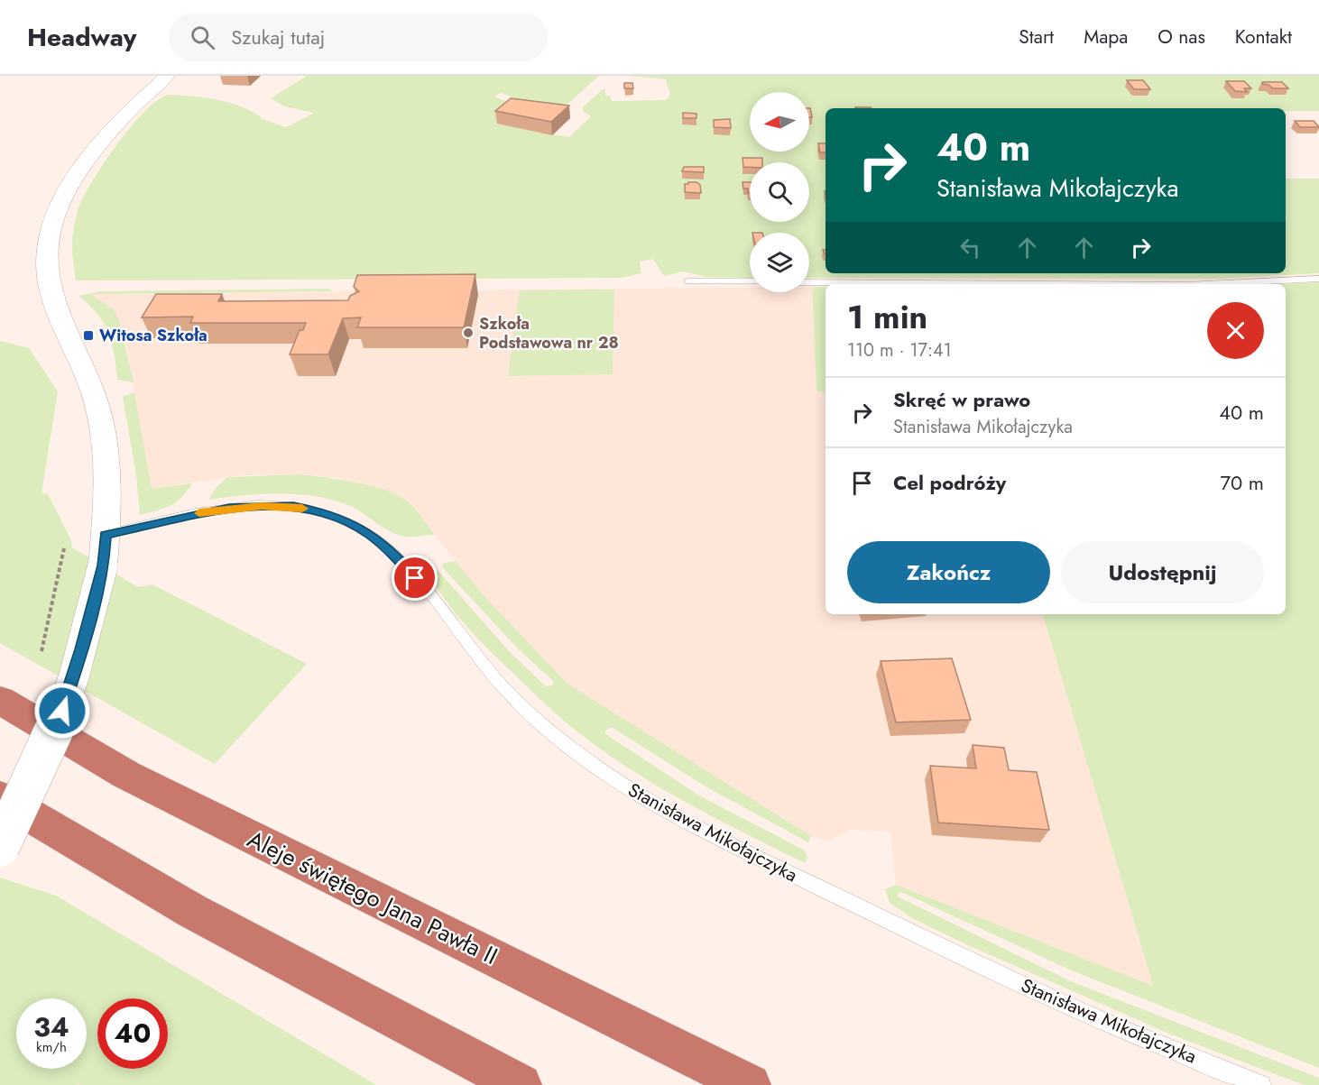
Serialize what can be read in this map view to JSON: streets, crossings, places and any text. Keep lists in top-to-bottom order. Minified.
{"streets":{"highway":["Aleje świętego Jana Pawła II"],"lane":["Stanisława Mikołajczyka"]},"places":{"other":["Szkoła Podstawowa nr 28"],"transit":["Witosa Szkoła"]},"north":"left","page":{"header":"Headway","search":"Szukaj tutaj","nav":["Start","Mapa","O nas","Kontakt"],"turn":["40 m","Stanisława Mikołajczyka"],"heading":["1 min","110 m · 17:41"],"list":[{"name":"Skręć w prawo","note":"Stanisława Mikołajczyka","value":"40 m"},{"name":"Cel podróży","value":"70 m"}],"buttons":["Zakończ","Udostępnij"],"speed":"34 km/h","limit":"40"}}
